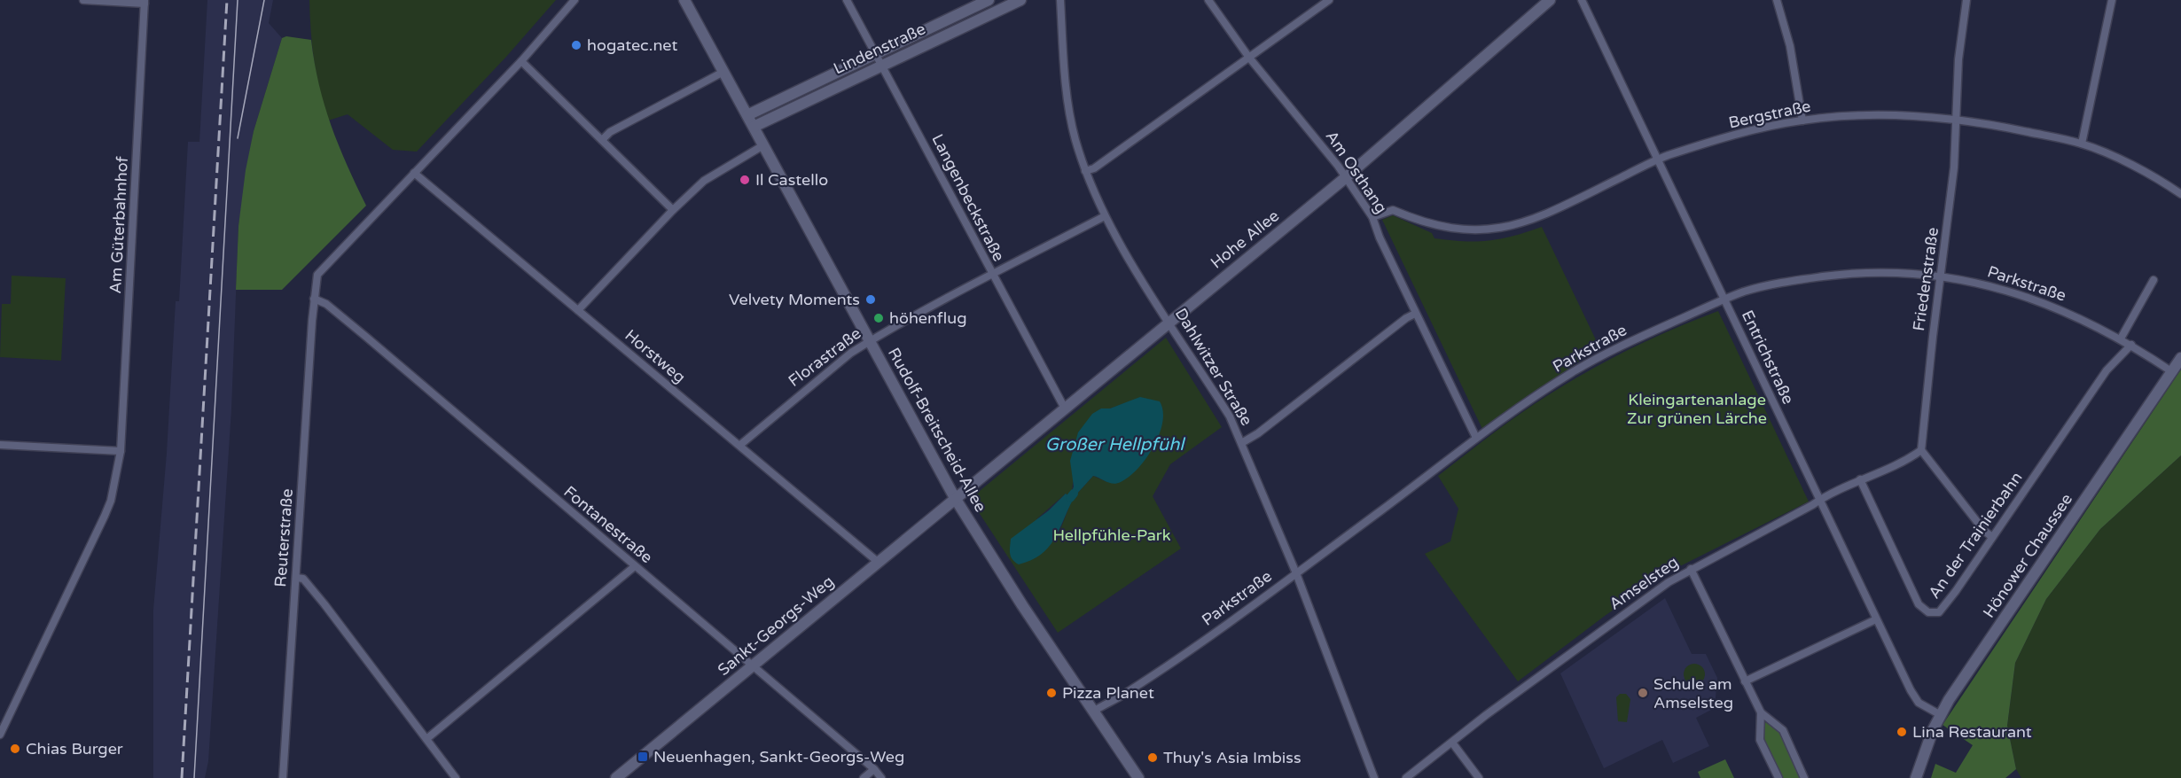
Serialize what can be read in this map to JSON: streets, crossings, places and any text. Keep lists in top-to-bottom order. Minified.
{"streets":{"street":["Lindenstraße","Bergstraße","Am Osthang","Langenbeckstraße","Am Güterbahnhof","Hohe Allee","Friedenstraße","Parkstraße","Horstweg","Florastraße","Entrichstraße","Dahlwitzer Straße","Rudolf-Breitscheid-Allee","Fontanestraße","An der Trainierbahn","Reuterstraße","Hönower Chaussee","Amselsteg","Sankt-Georgs-Weg"]},"crossings":[["Lindenstraße","Langenbeckstraße"],["Lindenstraße","Rudolf-Breitscheid-Allee"],["Bergstraße","Am Osthang"],["Bergstraße","Friedenstraße"],["Bergstraße","Entrichstraße"],["Am Osthang","Hohe Allee"],["Am Osthang","Parkstraße"],["Langenbeckstraße","Hohe Allee"],["Langenbeckstraße","Florastraße"],["Hohe Allee","Dahlwitzer Straße"],["Hohe Allee","Rudolf-Breitscheid-Allee"],["Hohe Allee","Sankt-Georgs-Weg"],["Friedenstraße","Parkstraße"],["Friedenstraße","Amselsteg"],["Parkstraße","Entrichstraße"],["Parkstraße","Dahlwitzer Straße"],["Parkstraße","Rudolf-Breitscheid-Allee"],["Parkstraße","An der Trainierbahn"],["Parkstraße","Hönower Chaussee"],["Horstweg","Florastraße"],["Horstweg","Reuterstraße"],["Horstweg","Sankt-Georgs-Weg"],["Florastraße","Dahlwitzer Straße"],["Florastraße","Rudolf-Breitscheid-Allee"],["Entrichstraße","Hönower Chaussee"],["Entrichstraße","Amselsteg"],["Rudolf-Breitscheid-Allee","Sankt-Georgs-Weg"],["Fontanestraße","Reuterstraße"],["Fontanestraße","Sankt-Georgs-Weg"],["An der Trainierbahn","Amselsteg"]],"water":["Großer Hellpfühl"],"parks":["Kleingartenanlage Zur grünen Lärche","Hellpfühle-Park"],"places":{"other":["hogatec.net","Il Castello","Velvety Moments","höhenflug","Pizza Planet","Schule am Amselsteg","Lina Restaurant","Chias Burger","Thuy's Asia Imbiss"],"transit":["Neuenhagen, Sankt-Georgs-Weg"]}}
